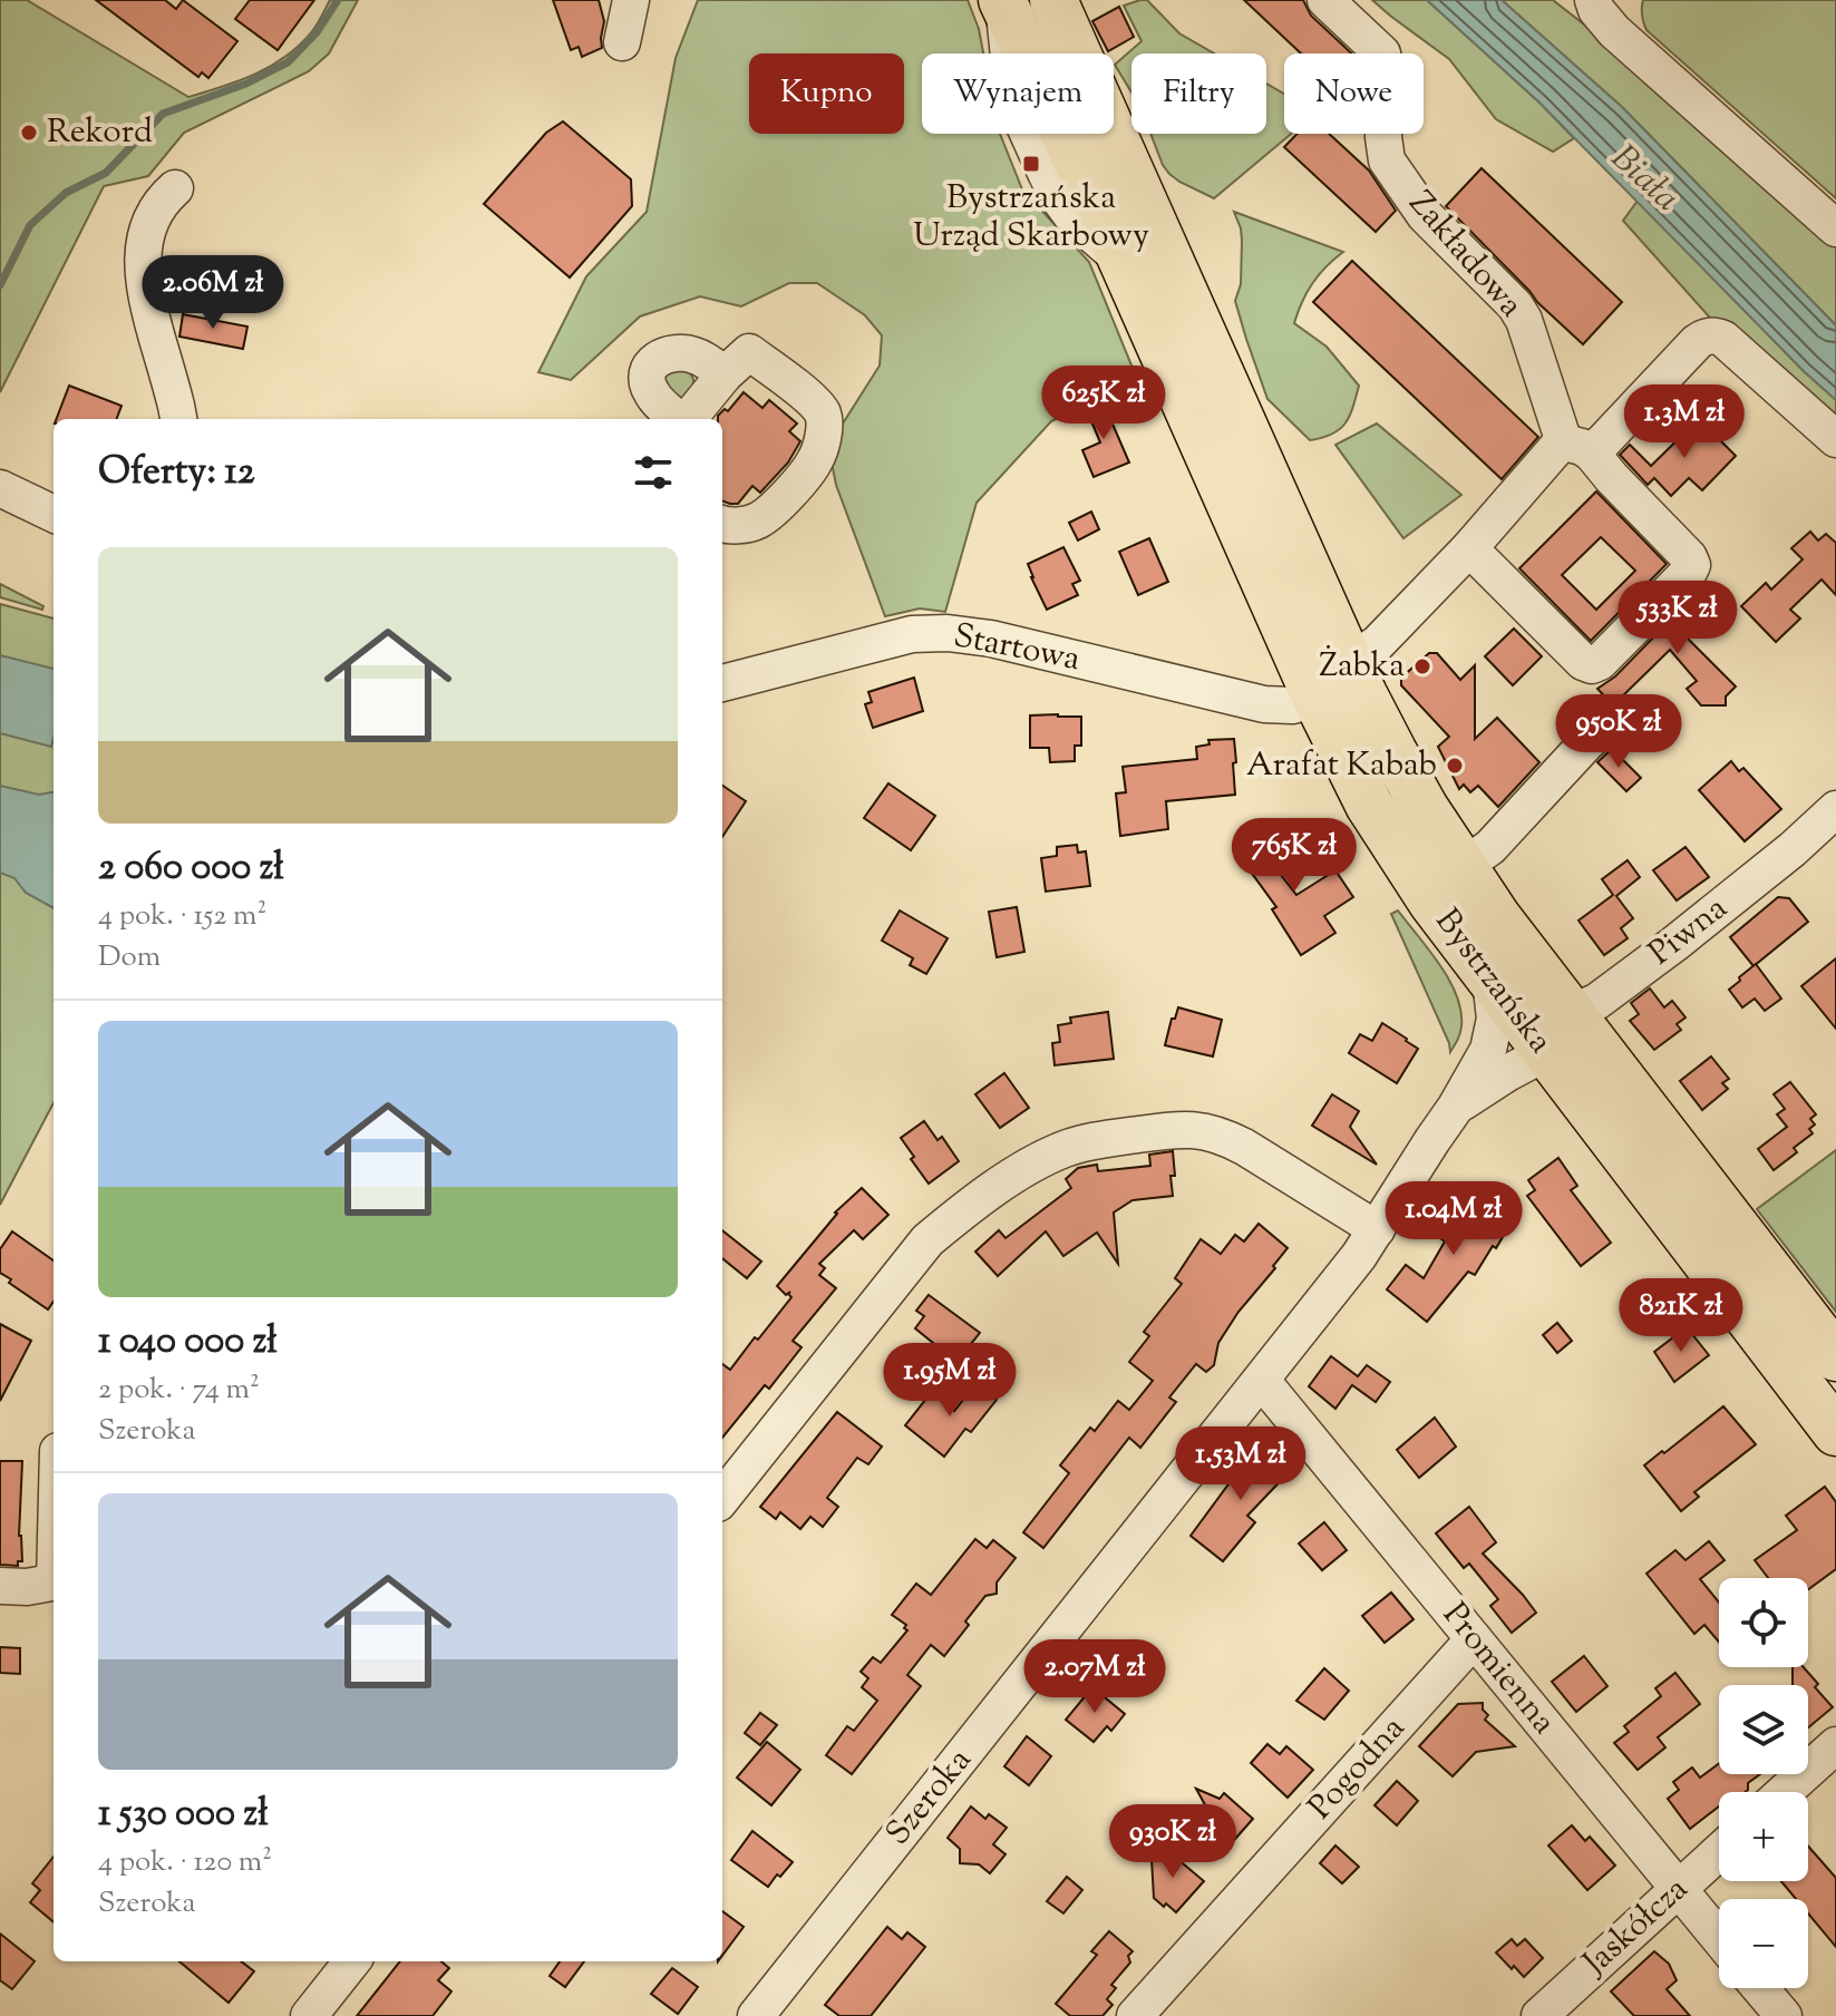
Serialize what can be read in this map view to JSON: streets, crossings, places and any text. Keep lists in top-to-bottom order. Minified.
{"streets":{"main road":["Bystrzańska"],"street":["Zakładowa","Startowa","Piwna","Promienna","Pogodna","Szeroka","Jaskółcza"]},"crossings":[["Startowa","Bystrzańska"],["Piwna","Bystrzańska"],["Piwna","Szeroka"],["Bystrzańska","Szeroka"],["Promienna","Pogodna"],["Promienna","Szeroka"],["Promienna","Jaskółcza"]],"water":["Biała"],"places":{"other":["Rekord","Żabka","Arafat Kabab"],"transit":["Bystrzańska Urząd Skarbowy"]},"page":{"chip":["Kupno","Wynajem","Filtry","Nowe"],"price":["2.06M zł","625K zł","1.3M zł","533K zł","950K zł","765K zł","1.04M zł","821K zł","1.95M zł","1.53M zł","2.07M zł","930K zł"],"heading":"Oferty: 12","list":[{"name":"2 060 000 zł","note":"4 pok. · 152 m² · Dom"},{"name":"1 040 000 zł","note":"2 pok. · 74 m² · Szeroka"},{"name":"1 530 000 zł","note":"4 pok. · 120 m² · Szeroka"}],"map_buttons":["+","−"]}}
